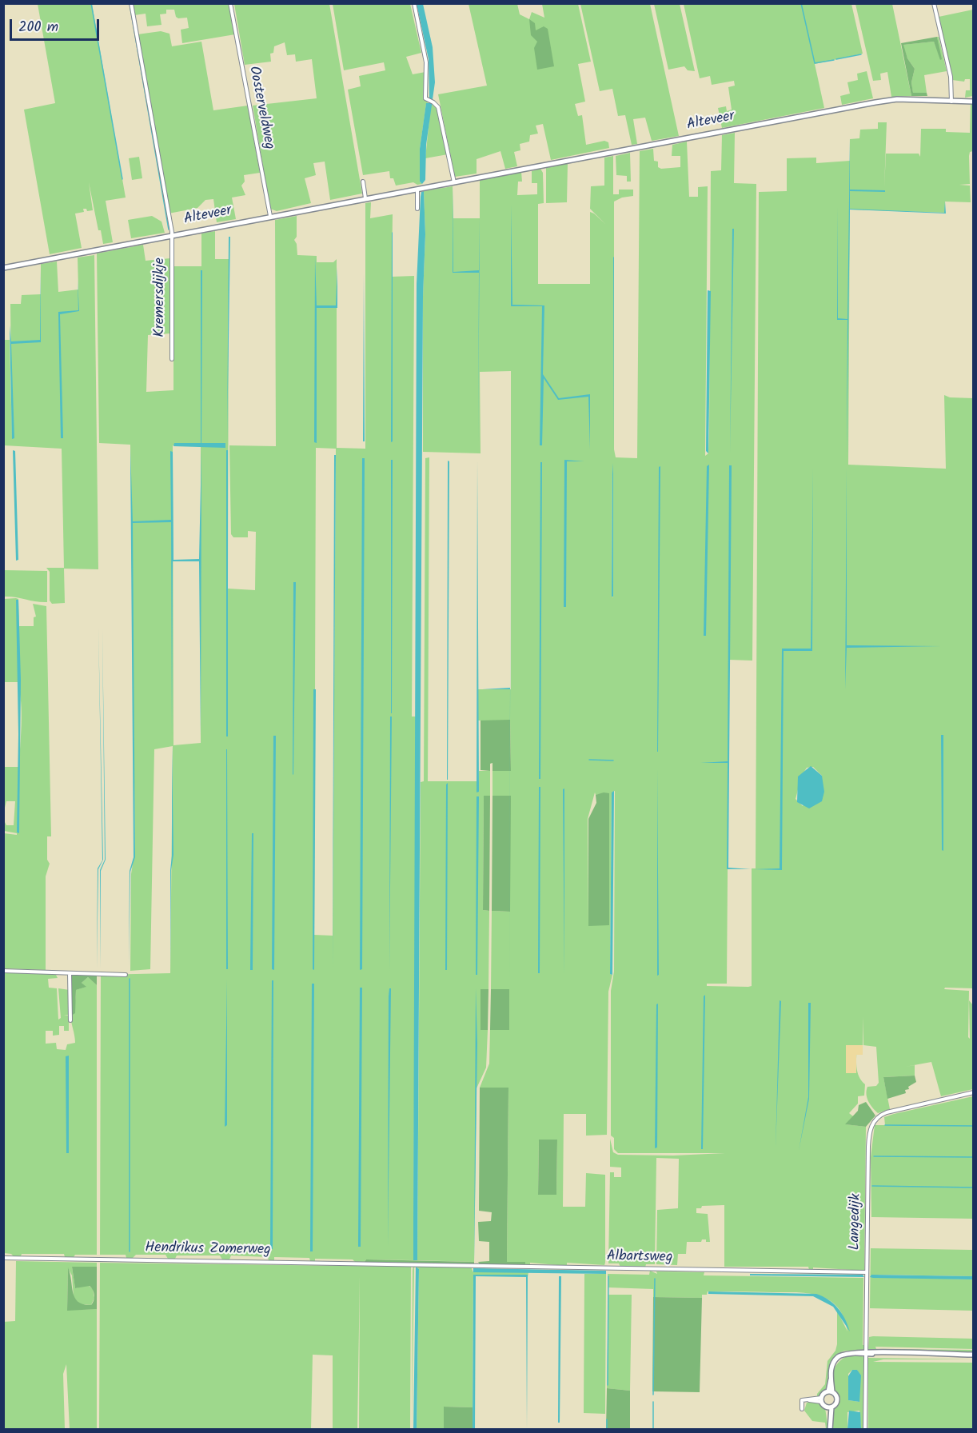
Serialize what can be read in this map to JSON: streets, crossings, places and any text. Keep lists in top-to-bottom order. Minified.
{"streets":{"street":["Oosterveldweg","Alteveer","Kremersdijkje","Langedijk","Hendrikus Zomerweg","Albartsweg"]},"crossings":[["Oosterveldweg","Alteveer"],["Alteveer","Kremersdijkje"],["Langedijk","Albartsweg"],["Hendrikus Zomerweg","Albartsweg"]],"scale_bar":"200 m"}
